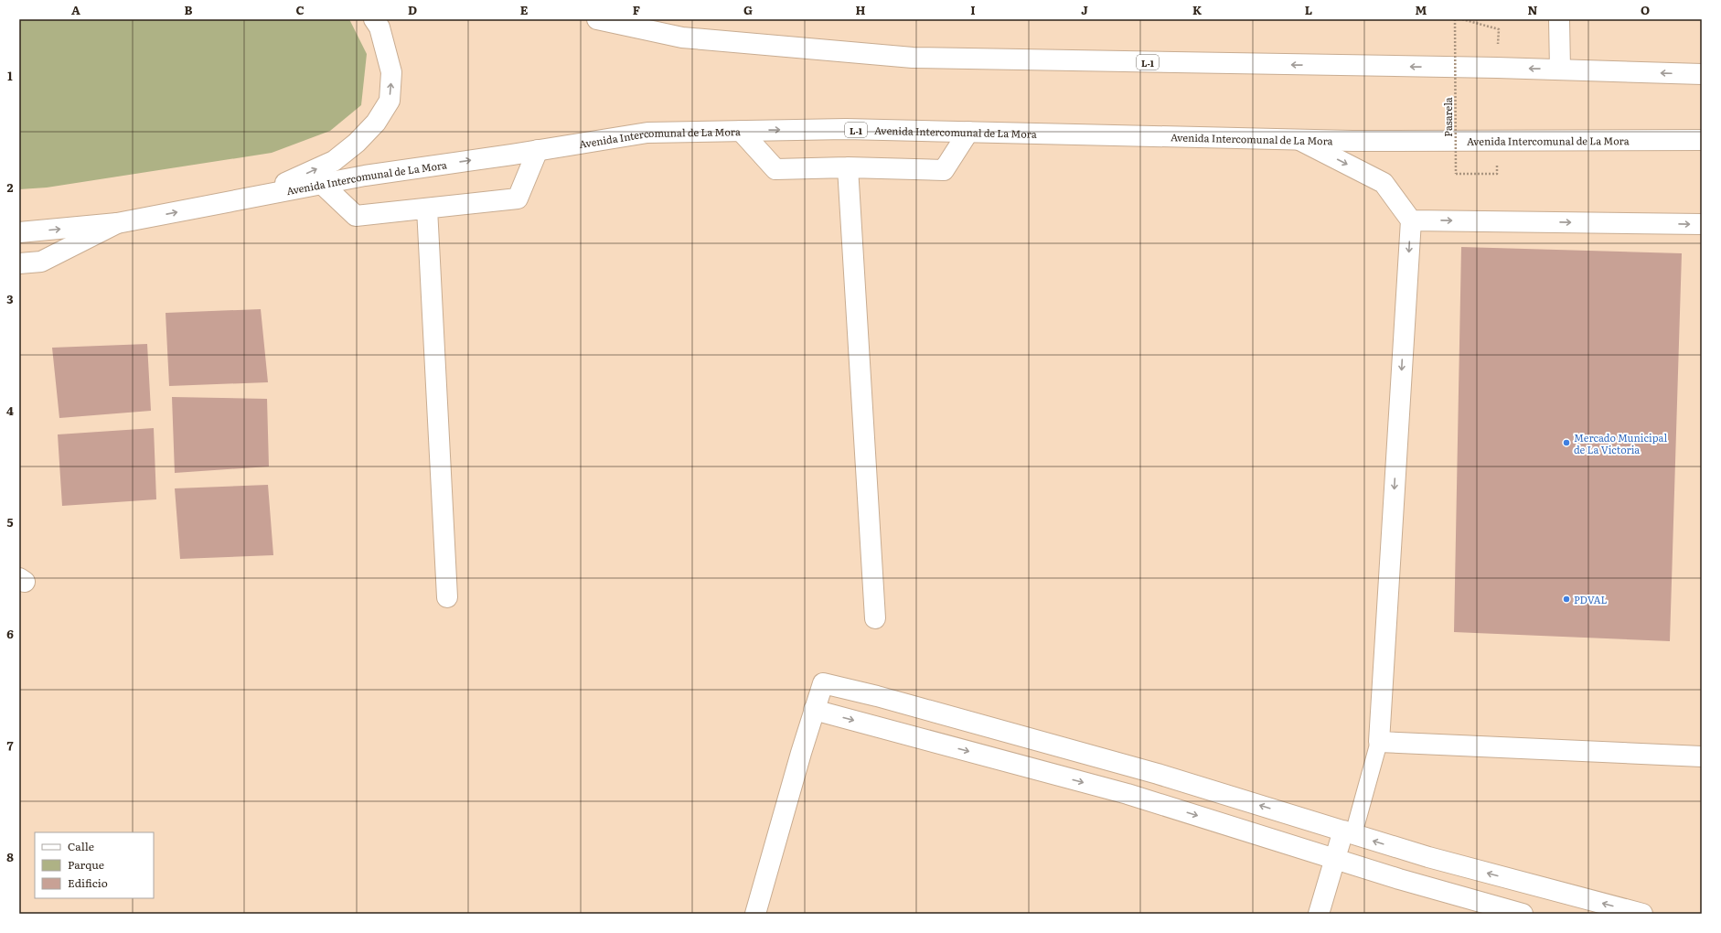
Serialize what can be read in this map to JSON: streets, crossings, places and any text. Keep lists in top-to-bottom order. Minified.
{"streets":{"street":["L-1","Avenida Intercomunal de La Mora"],"path":["Pasarela"]},"places":["Mercado Municipal de La Victoria","PDVAL"],"legend":["Calle","Parque","Edificio"],"grid":{"columns":["A","B","C","D","E","F","G","H","I","J","K","L","M","N","O"],"rows":["1","2","3","4","5","6","7","8"]}}
